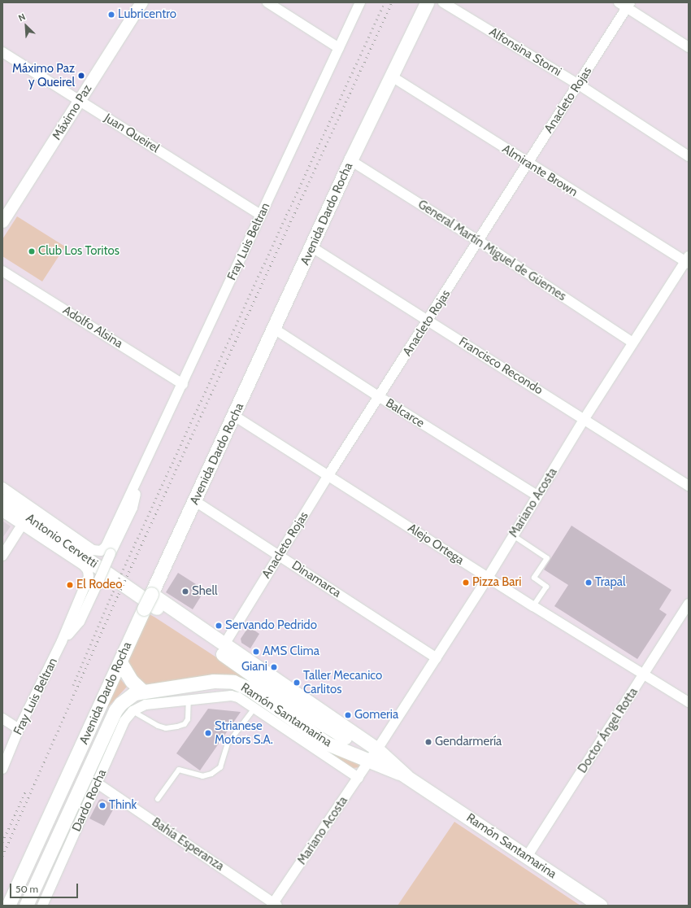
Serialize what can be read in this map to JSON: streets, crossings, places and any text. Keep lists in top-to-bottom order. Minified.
{"streets":{"main road":["Avenida Dardo Rocha","Antonio Cervetti","Ramón Santamarina"],"street":["Alfonsina Storni","Anacleto Rojas","Máximo Paz","Juan Queirel","Almirante Brown","Fray Luis Beltran","General Martín Miguel de Güemes","Adolfo Alsina","Francisco Recondo","Balcarce","Mariano Acosta","Alejo Ortega","Dinamarca","Doctor Ángel Rotta","Dardo Rocha","Bahía Esperanza"]},"crossings":[["Alfonsina Storni","Anacleto Rojas"],["Anacleto Rojas","Almirante Brown"],["Anacleto Rojas","General Martín Miguel de Güemes"],["Anacleto Rojas","Francisco Recondo"],["Anacleto Rojas","Balcarce"],["Anacleto Rojas","Alejo Ortega"],["Anacleto Rojas","Dinamarca"],["Anacleto Rojas","Ramón Santamarina"],["Máximo Paz","Juan Queirel"],["Juan Queirel","Fray Luis Beltran"],["Almirante Brown","Avenida Dardo Rocha"],["Almirante Brown","Mariano Acosta"],["Avenida Dardo Rocha","General Martín Miguel de Güemes"],["Avenida Dardo Rocha","Francisco Recondo"],["Avenida Dardo Rocha","Balcarce"],["Avenida Dardo Rocha","Alejo Ortega"],["Avenida Dardo Rocha","Dinamarca"],["Avenida Dardo Rocha","Ramón Santamarina"],["Fray Luis Beltran","Adolfo Alsina"],["Fray Luis Beltran","Antonio Cervetti"],["General Martín Miguel de Güemes","Mariano Acosta"],["Francisco Recondo","Mariano Acosta"],["Balcarce","Mariano Acosta"],["Mariano Acosta","Alejo Ortega"],["Mariano Acosta","Dinamarca"],["Mariano Acosta","Ramón Santamarina"],["Mariano Acosta","Bahía Esperanza"],["Antonio Cervetti","Ramón Santamarina"],["Alejo Ortega","Doctor Ángel Rotta"],["Ramón Santamarina","Doctor Ángel Rotta"],["Ramón Santamarina","Dardo Rocha"],["Dardo Rocha","Bahía Esperanza"]],"places":["Lubricentro","Máximo Paz y Queirel","Club Los Toritos","Pizza Bari","Trapal","El Rodeo","Shell","Servando Pedrido","AMS Clima","Giani","Taller Mecanico Carlitos","Gomeria","Strianese Motors S.A.","Gendarmería","Think"],"scale_bar":"50 m","north":"top left"}
